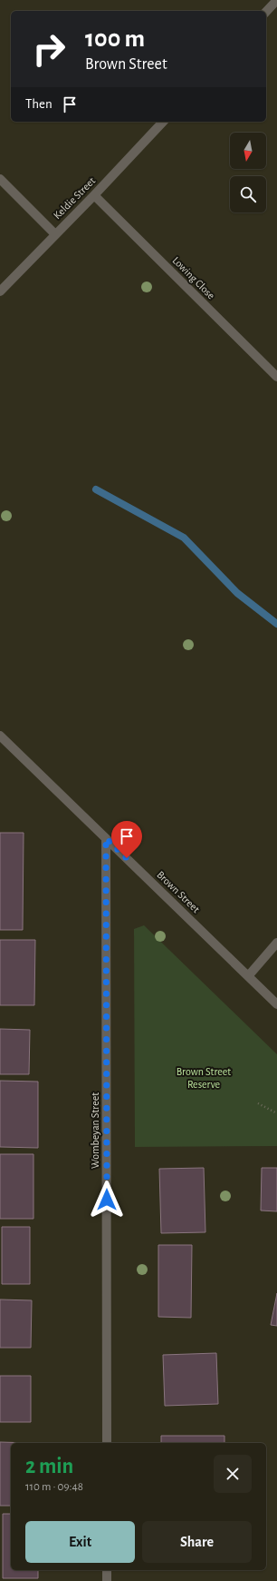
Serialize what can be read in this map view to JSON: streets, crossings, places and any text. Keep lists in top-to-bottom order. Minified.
{"streets":{"street":["Keldie Street","Lowing Close","Brown Street","Wombeyan Street"]},"crossings":[["Keldie Street","Lowing Close"],["Brown Street","Wombeyan Street"]],"parks":["Brown Street Reserve"],"north":"bottom","page":{"turn":["100 m","Brown Street"],"then":"Then","heading":["2 min","110 m · 09:48"],"buttons":["Exit","Share"]}}
